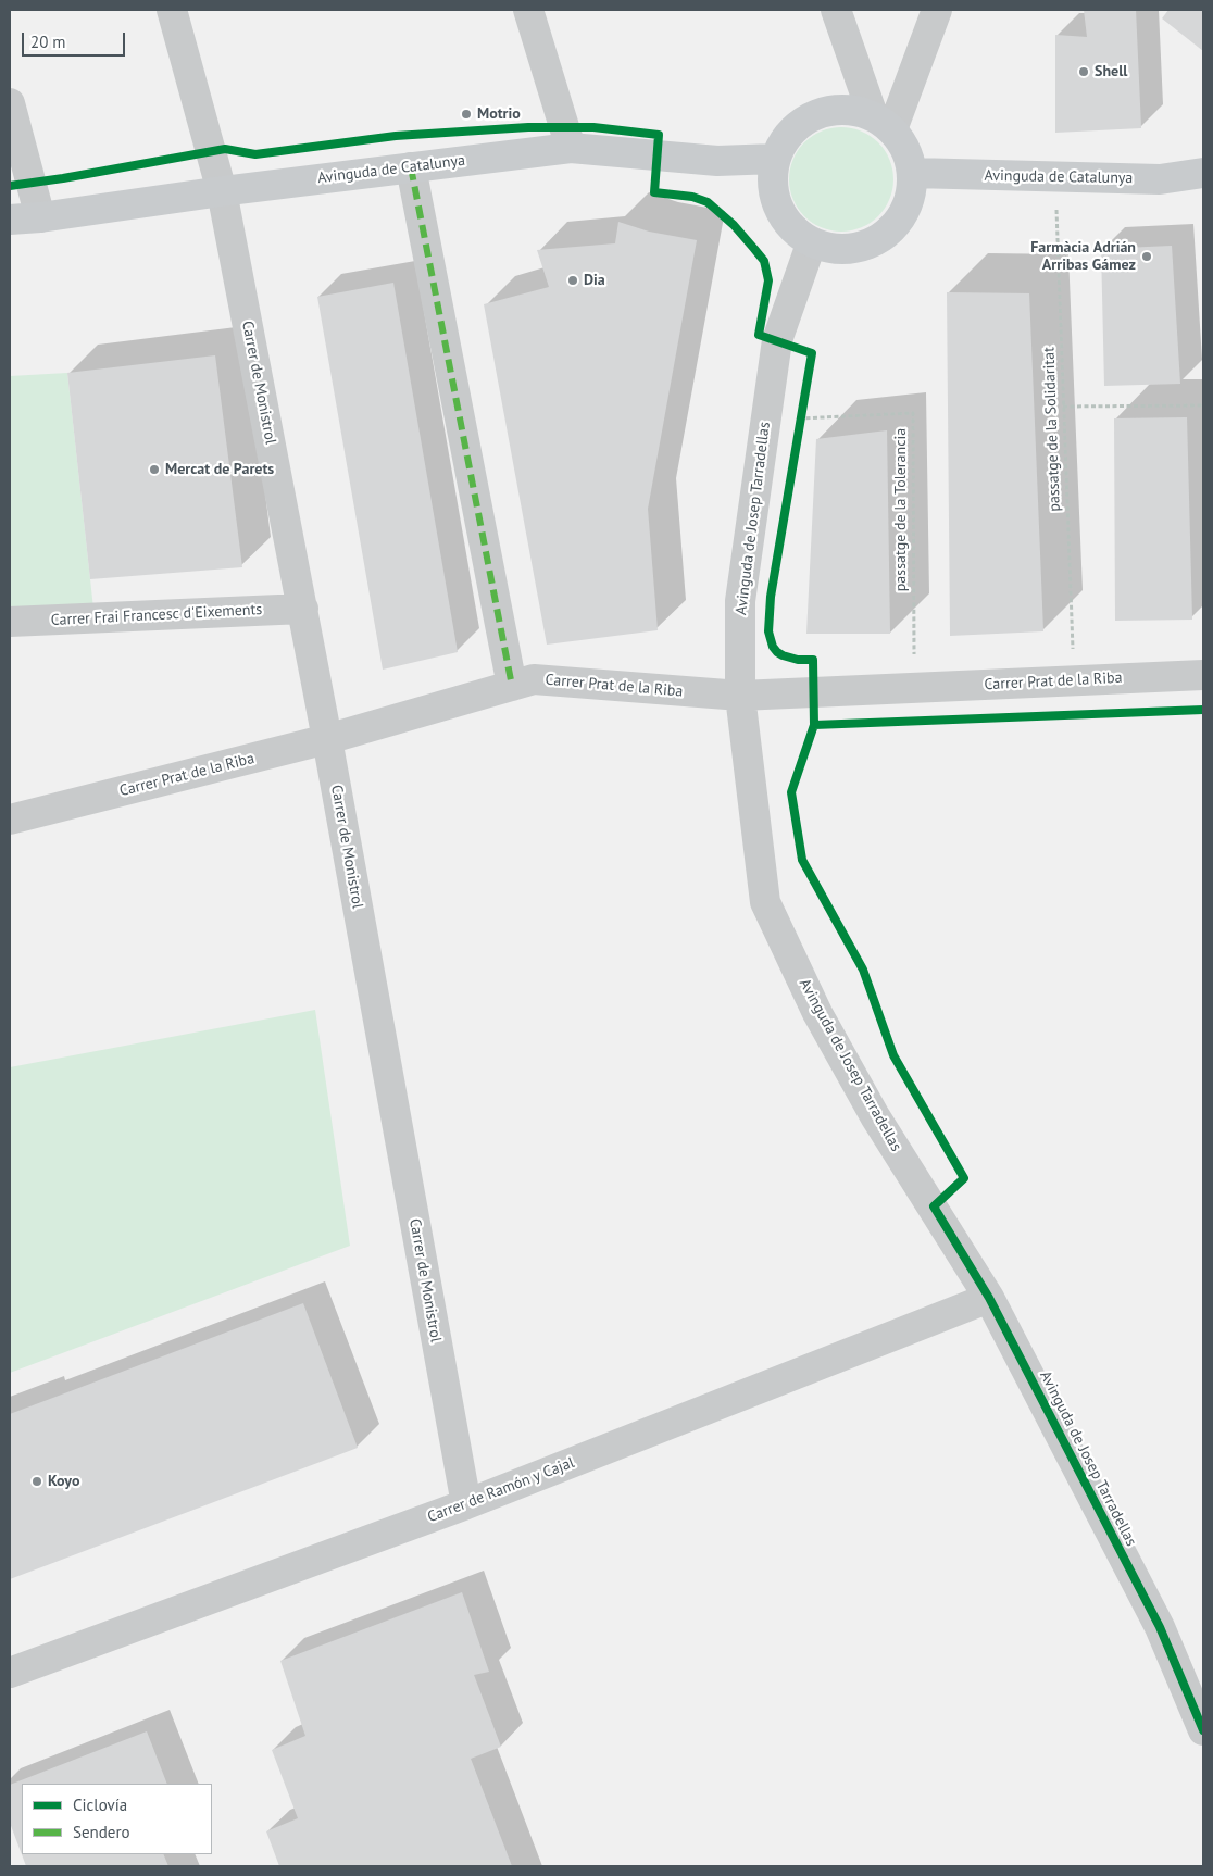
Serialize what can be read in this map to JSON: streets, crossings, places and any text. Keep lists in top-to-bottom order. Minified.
{"streets":{"street":["Avinguda de Catalunya","Carrer de Monistrol","Avinguda de Josep Tarradellas","Carrer Frai Francesc d'Eixements","Carrer Prat de la Riba","Carrer de Ramón y Cajal"],"path":["passatge de la Solidaritat","passatge de la Tolerancia"]},"crossings":[["Avinguda de Catalunya","Carrer de Monistrol"],["Avinguda de Catalunya","passatge de la Solidaritat"],["Avinguda de Catalunya","Avinguda de Josep Tarradellas"],["Carrer de Monistrol","Carrer Frai Francesc d'Eixements"],["Carrer de Monistrol","Carrer Prat de la Riba"],["Carrer de Monistrol","Carrer de Ramón y Cajal"],["passatge de la Solidaritat","Carrer Prat de la Riba"],["passatge de la Tolerancia","Avinguda de Josep Tarradellas"],["passatge de la Tolerancia","Carrer Prat de la Riba"],["Avinguda de Josep Tarradellas","Carrer Prat de la Riba"],["Avinguda de Josep Tarradellas","Carrer de Ramón y Cajal"]],"places":["Shell","Motrio","Farmàcia Adrián Arribas Gámez","Dia","Mercat de Parets","Koyo"],"legend":["Ciclovía","Sendero"],"scale_bar":"20 m"}
